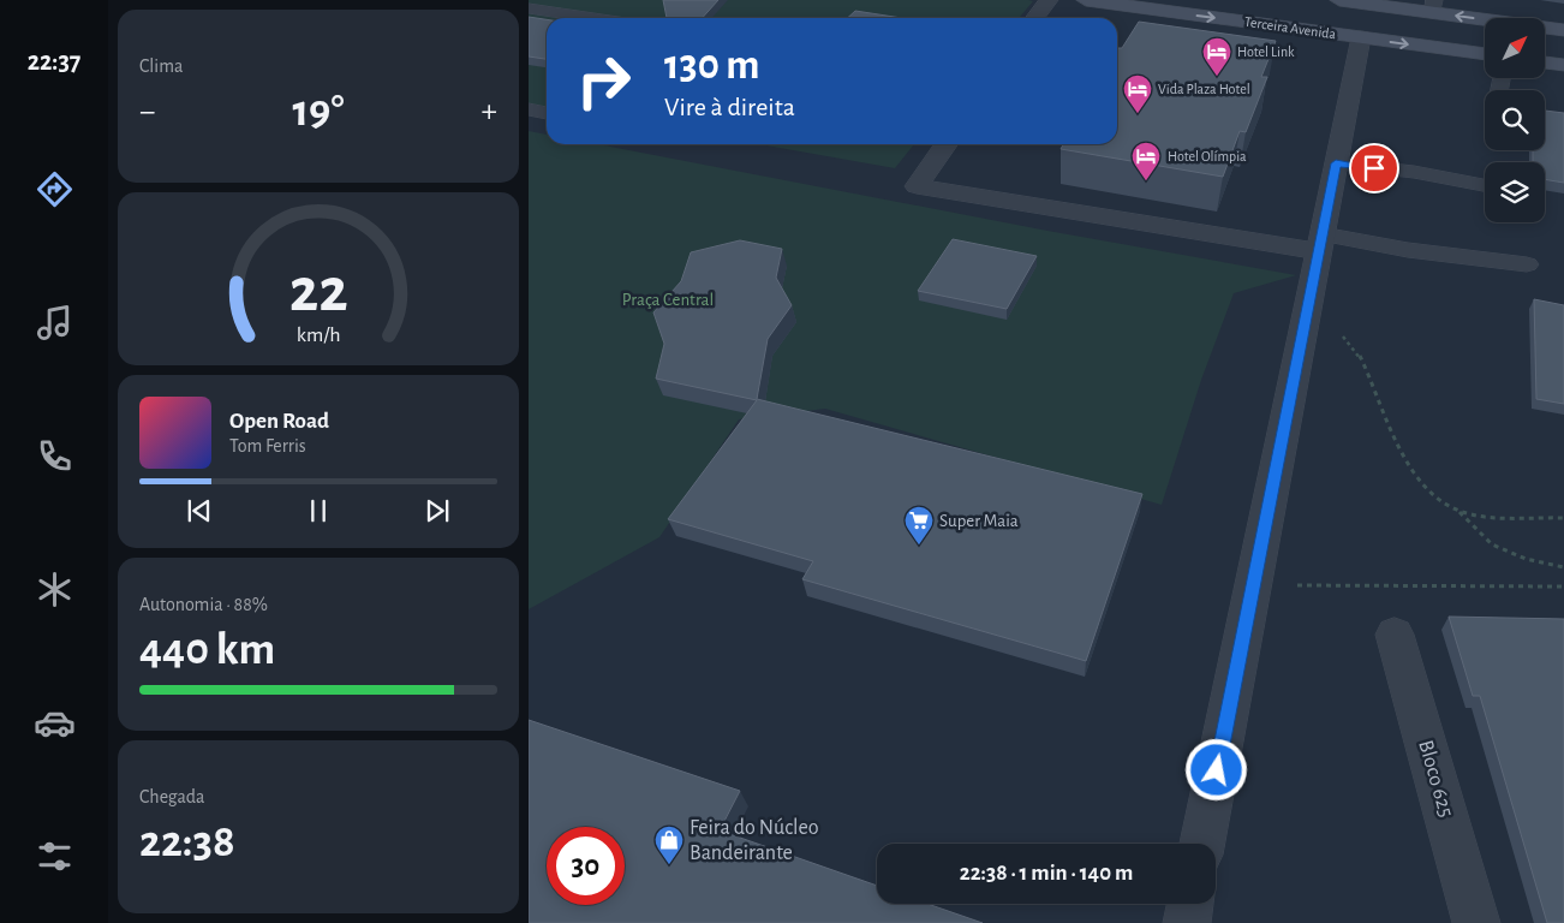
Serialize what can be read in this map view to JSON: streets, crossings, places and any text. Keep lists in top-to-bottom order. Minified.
{"streets":{"street":["Terceira Avenida","Bloco 625"]},"parks":["Praça Central"],"places":{"hotel":["Hotel Link","Vida Plaza Hotel","Hotel Olímpia"],"supermarket":["Super Maia"],"shop":["Feira do Núcleo Bandeirante"]},"north":"top right","page":{"tabs":"22:37","tile":["Clima",["Autonomia · 88%","440 km"],["Chegada","22:38"]],"turn":["130 m","Vire à direita"],"heat":["−","19°","+"],"song":["Open Road","Tom Ferris"],"limit":"30","trip":"22:38 · 1 min · 140 m","gauge":["22","km/h"]}}
